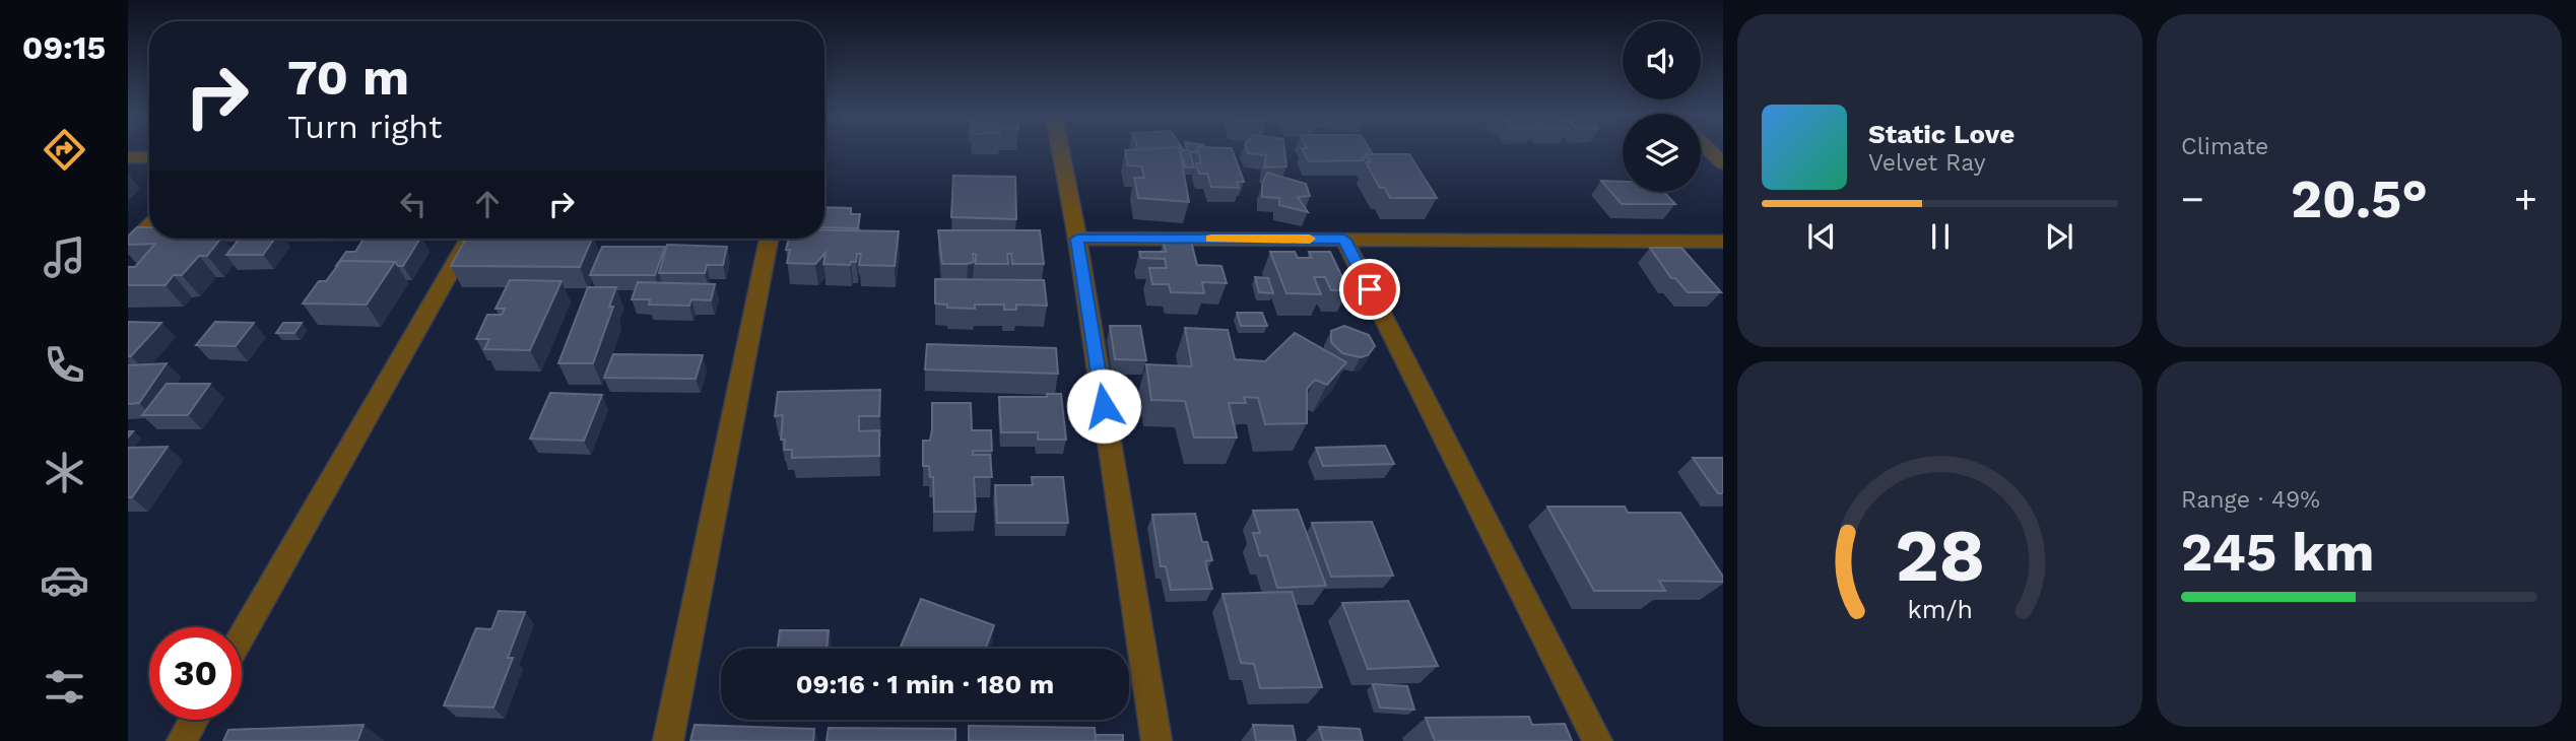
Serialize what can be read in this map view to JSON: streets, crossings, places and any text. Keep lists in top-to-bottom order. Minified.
{"page":{"tabs":"09:15","tile":["Climate",["Range · 49%","245 km"]],"turn":["70 m","Turn right"],"song":["Static Love","Velvet Ray"],"heat":["−","20.5°","+"],"limit":"30","trip":"09:16 · 1 min · 180 m","gauge":["28","km/h"]}}
